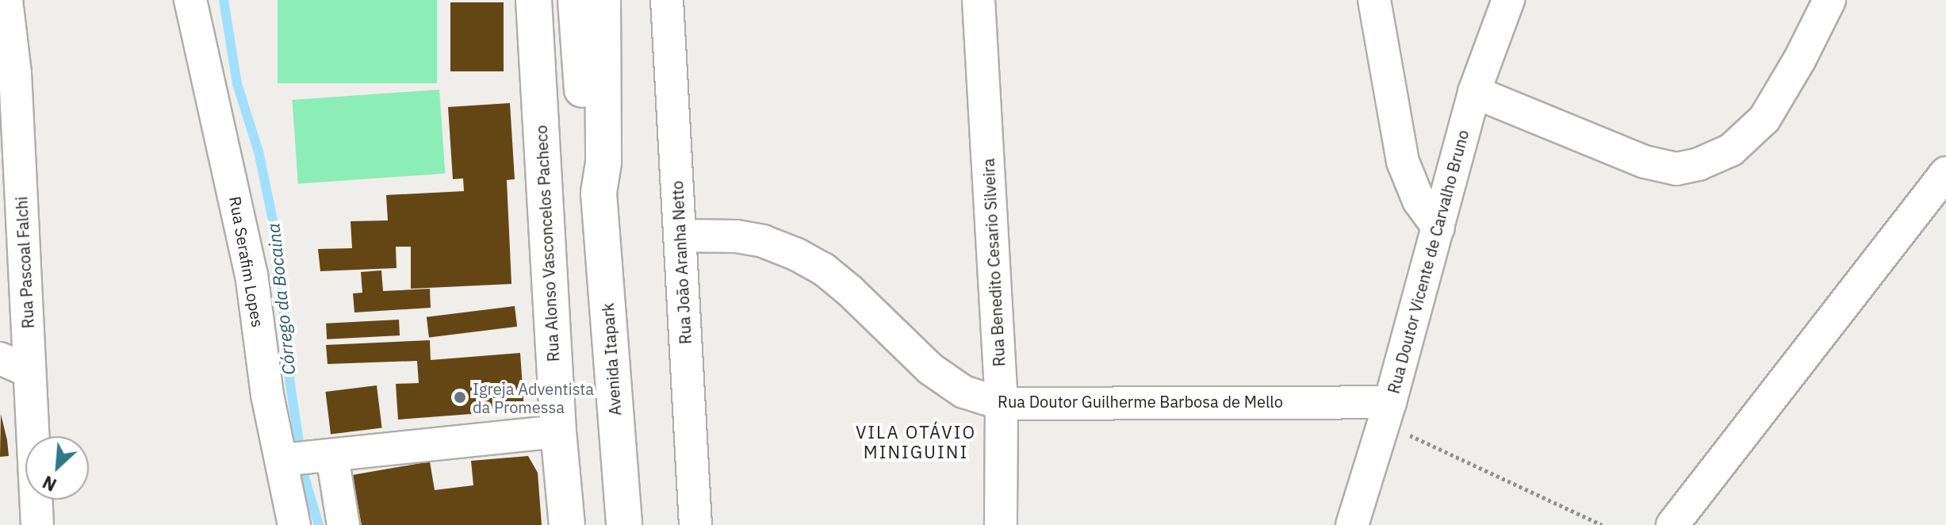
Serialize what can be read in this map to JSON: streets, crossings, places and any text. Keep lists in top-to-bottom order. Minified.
{"streets":{"main road":["Rua Alonso Vasconcelos Pacheco","Avenida Itapark"],"street":["Rua Serafim Lopes","Rua Doutor Vicente de Carvalho Bruno","Rua Pascoal Falchi","Rua João Aranha Netto","Rua Benedito Cesario Silveira","Rua Doutor Guilherme Barbosa de Mello"]},"crossings":[["Rua Doutor Vicente de Carvalho Bruno","Rua Doutor Guilherme Barbosa de Mello"],["Rua João Aranha Netto","Rua Doutor Guilherme Barbosa de Mello"],["Rua Benedito Cesario Silveira","Rua Doutor Guilherme Barbosa de Mello"]],"districts":["VILA OTÁVIO MINIGUINI"],"water":["Córrego da Bocaina"],"places":["Igreja Adventista da Promessa"],"north":"bottom left"}
